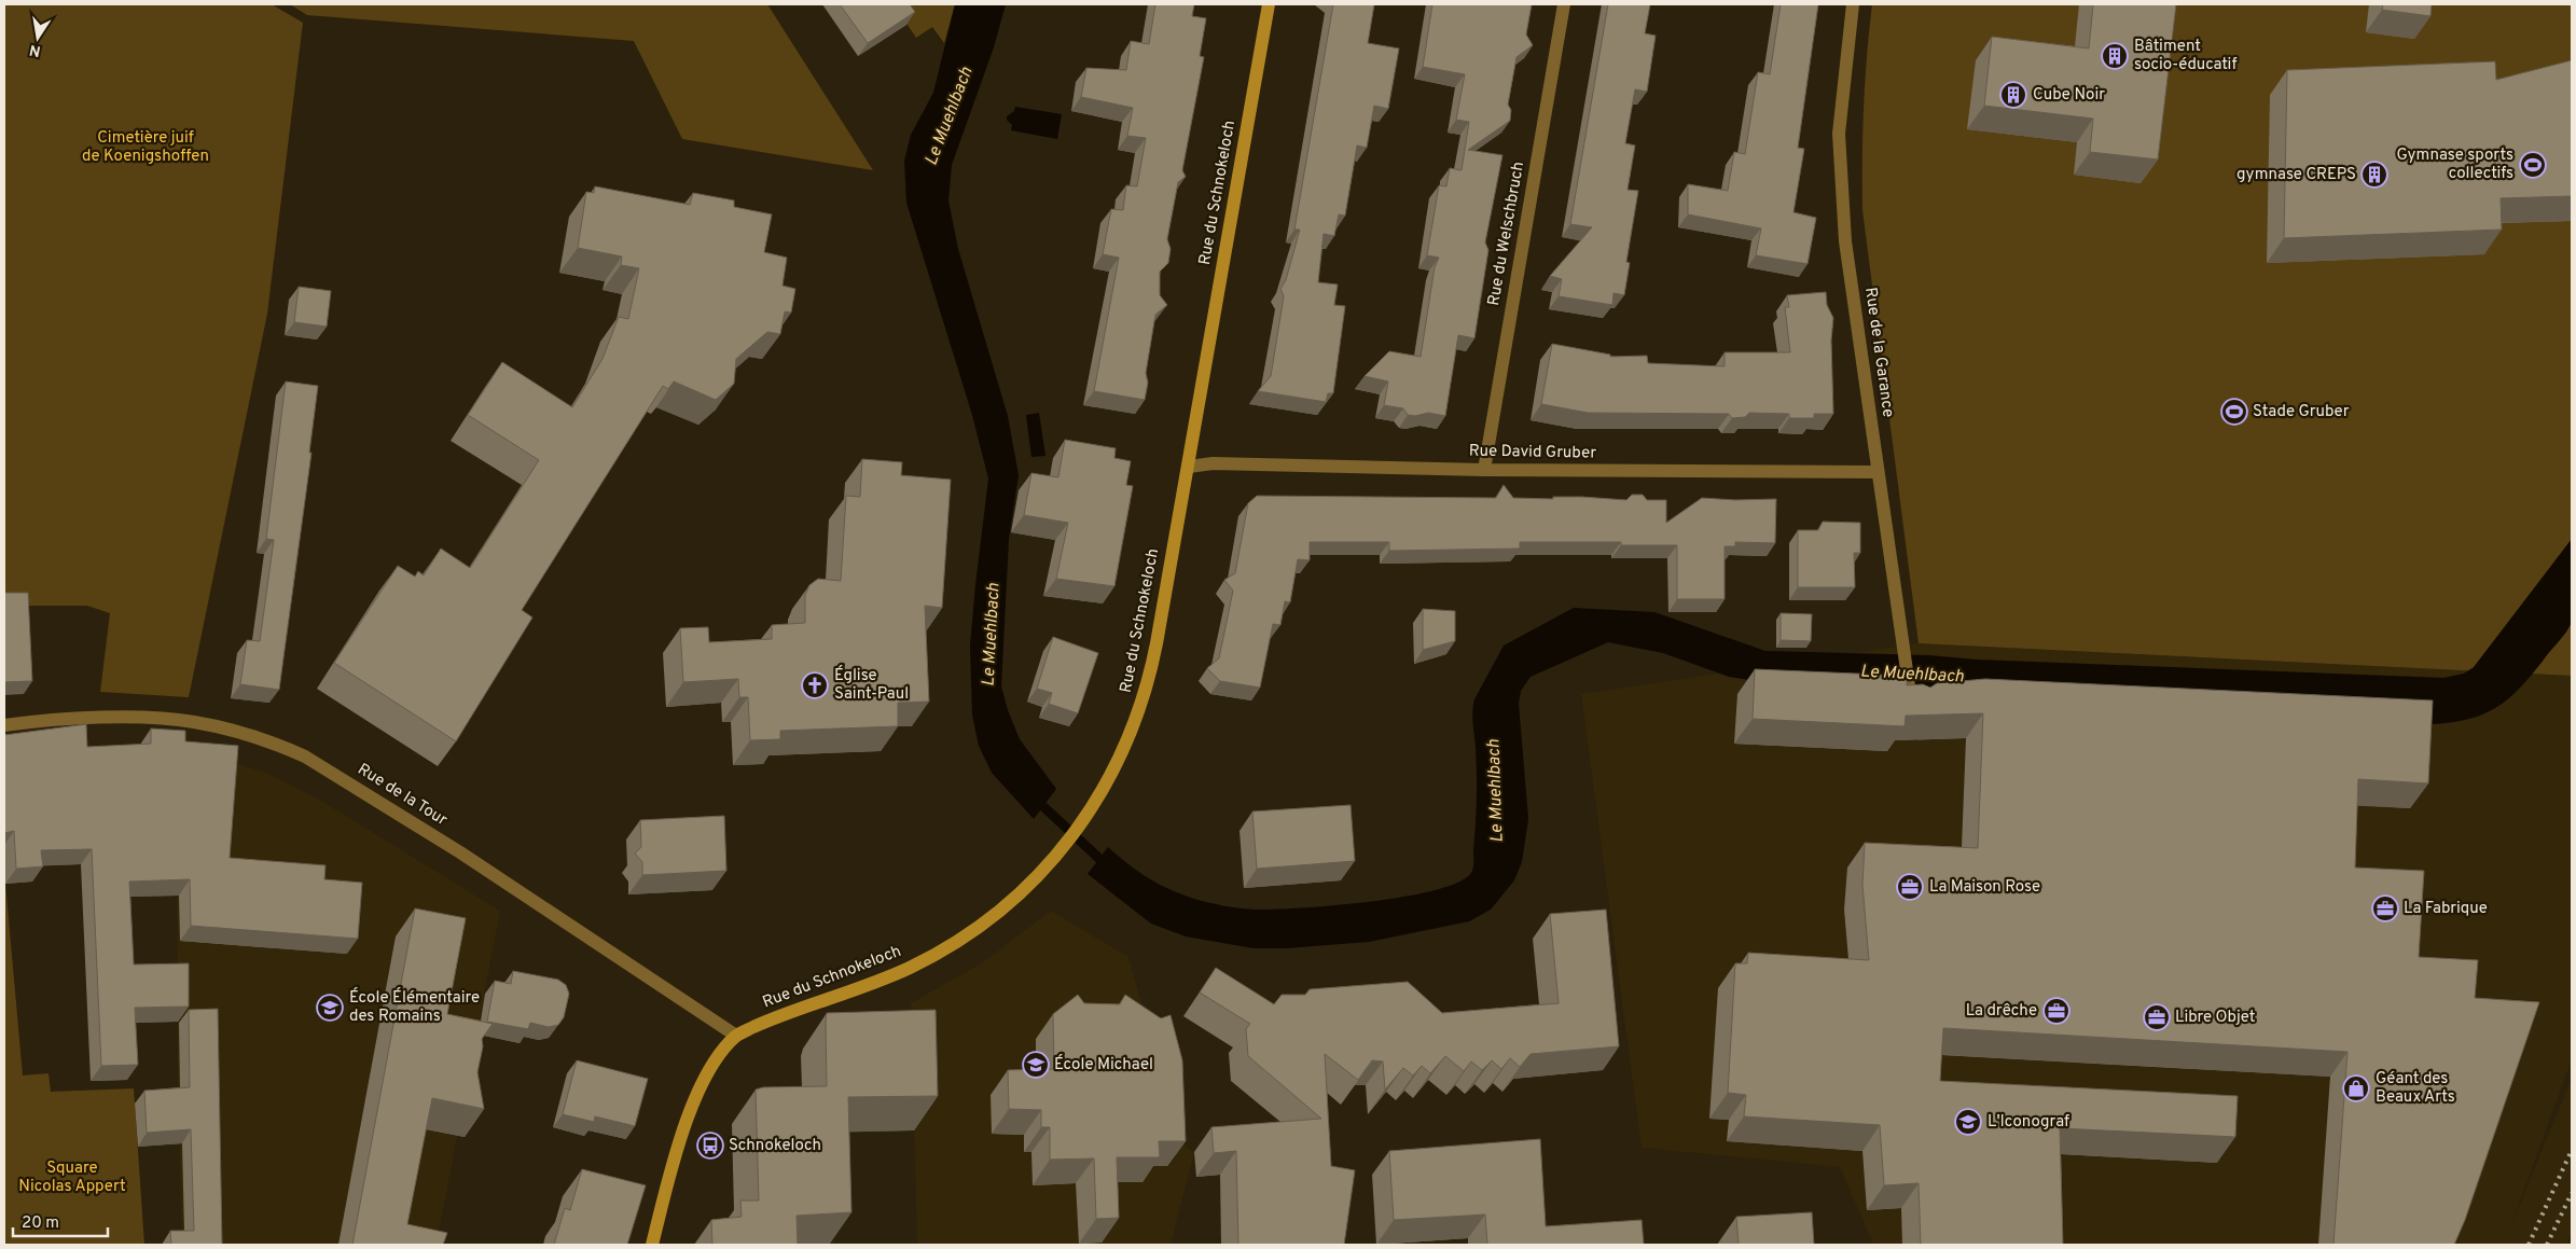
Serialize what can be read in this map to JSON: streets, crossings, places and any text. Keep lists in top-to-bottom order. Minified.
{"streets":{"street":["Rue du Schnokeloch","Rue du Welschbruch","Rue de la Garance","Rue David Gruber","Rue de la Tour"]},"crossings":[["Rue du Schnokeloch","Rue David Gruber"],["Rue du Schnokeloch","Rue de la Tour"],["Rue du Welschbruch","Rue David Gruber"],["Rue de la Garance","Rue David Gruber"]],"water":["Le Muehlbach"],"parks":["Cimetière juif de Koenigshoffen","Square Nicolas Appert"],"places":{"building":["Bâtiment socio-éducatif","Cube Noir","gymnase CREPS"],"sports":["Gymnase sports collectifs","Stade Gruber"],"church":["Église Saint-Paul"],"office":["La Maison Rose","La Fabrique","La drêche","Libre Objet"],"school or university":["École Élémentaire des Romains","École Michael","L'Iconograf"],"shop":["Géant des Beaux Arts"],"bus stop":["Schnokeloch"]},"scale_bar":"20 m","north":"bottom"}
